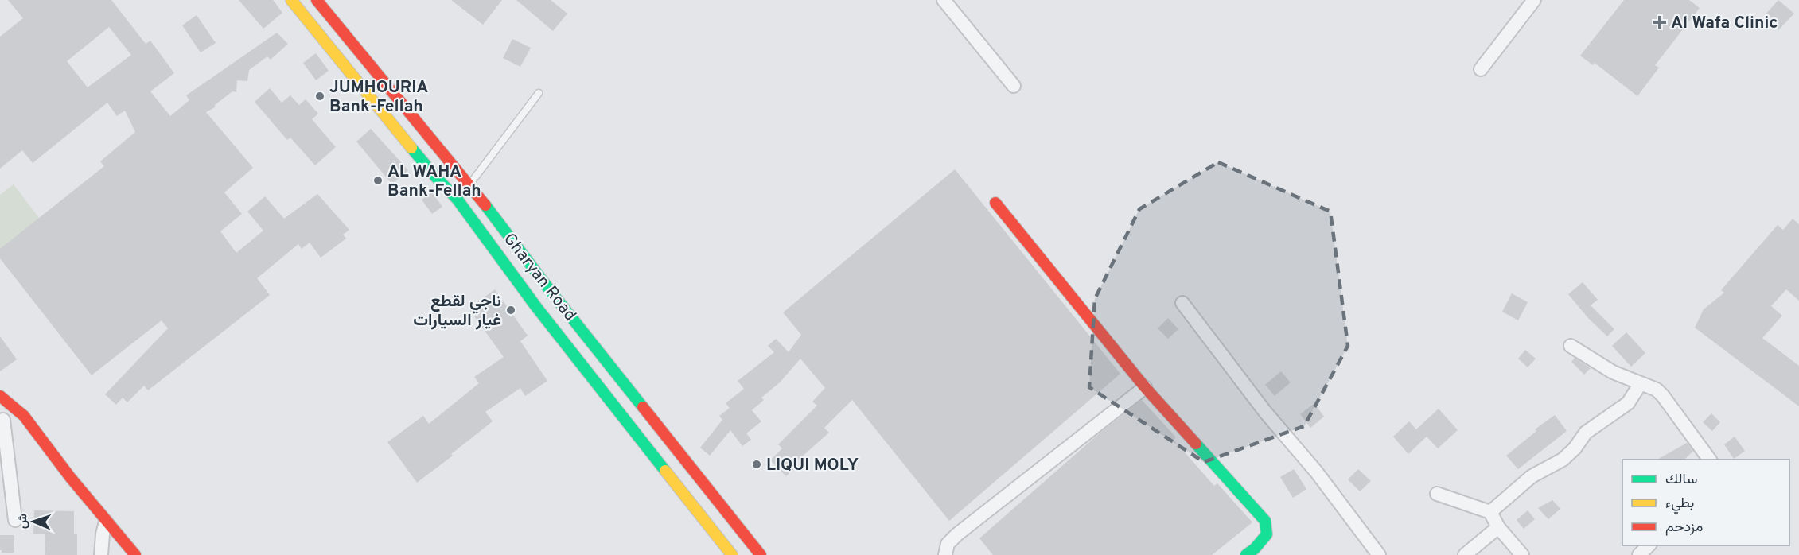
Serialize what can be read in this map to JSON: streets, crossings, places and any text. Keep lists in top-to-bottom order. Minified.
{"streets":{"main road":["Gharyan Road"]},"places":{"health":["Al Wafa Clinic"],"other":["JUMHOURIA Bank-Fellah","AL WAHA Bank-Fellah","ناجي لقطع غيار السيارات","LIQUI MOLY"]},"legend":["سالك","بطيء","مزدحم"],"north":"left"}
